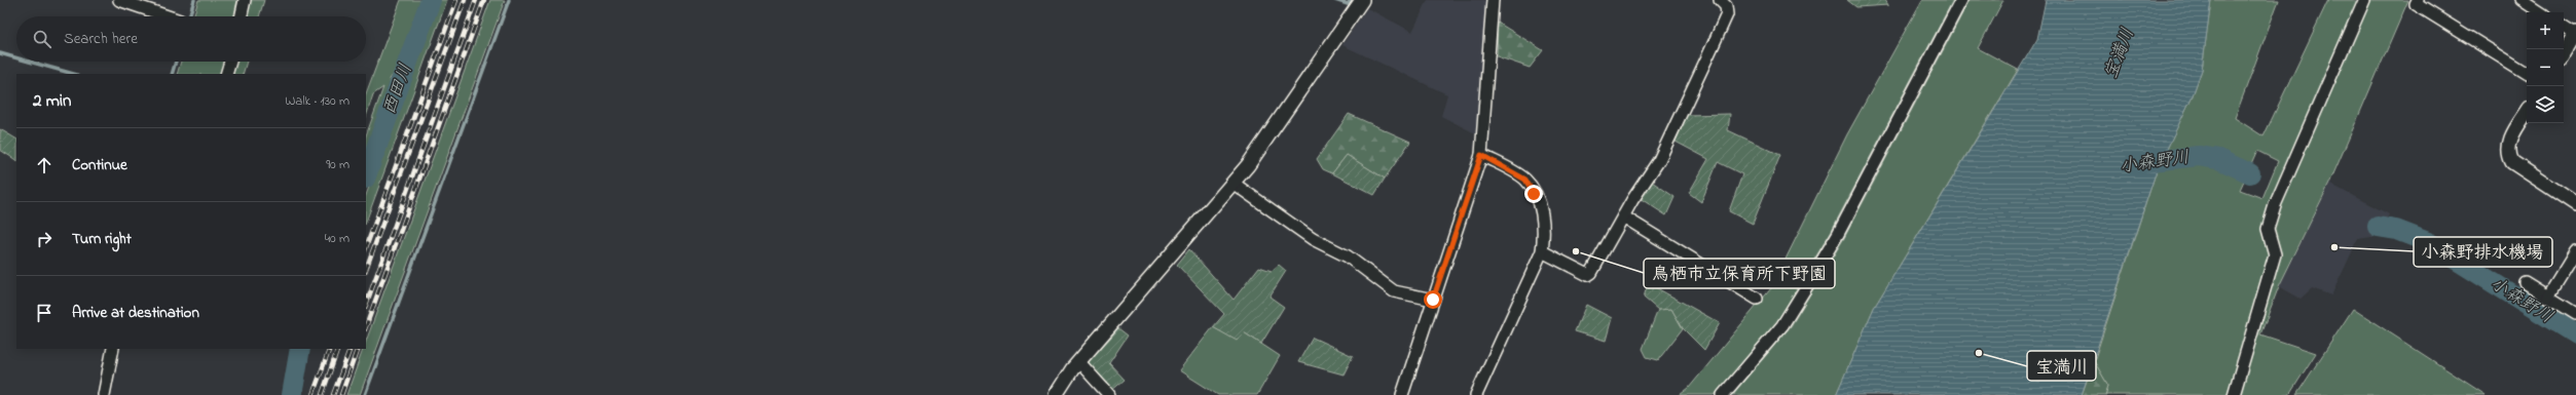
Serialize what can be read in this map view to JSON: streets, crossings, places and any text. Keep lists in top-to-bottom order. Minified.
{"water":["宝満川","西田川","小森野川"],"places":["小森野排水機場","鳥栖市立保育所下野園","宝満川"],"page":{"map_buttons":["+","−"],"search":"Search here","heading":["2 min","Walk · 130 m"],"list":[["Continue","90 m"],["Turn right","40 m"],"Arrive at destination"]}}
